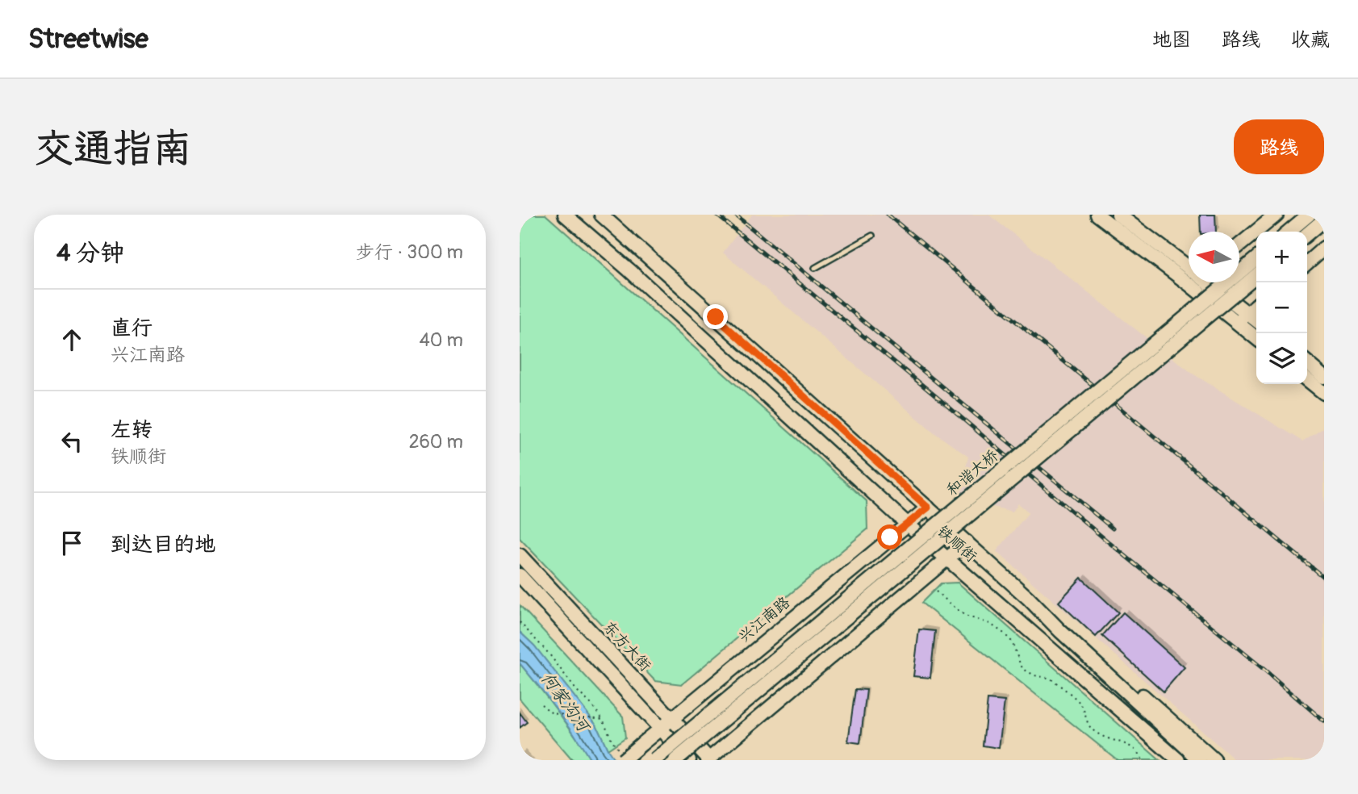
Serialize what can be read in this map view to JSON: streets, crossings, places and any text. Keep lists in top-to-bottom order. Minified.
{"streets":{"main road":["和谐大桥","铁顺街","兴江南路","东方大街"]},"crossings":[["铁顺街","兴江南路"],["兴江南路","东方大街"]],"water":["何家沟河"],"north":"left","page":{"header":"Streetwise","nav":["地图","路线","收藏"],"buttons":"路线","title":"交通指南","heading":["4 分钟","步行 · 300 m"],"map_buttons":["+","−"],"list":[["直行","兴江南路","40 m"],["左转","铁顺街","260 m"],"到达目的地"]}}
